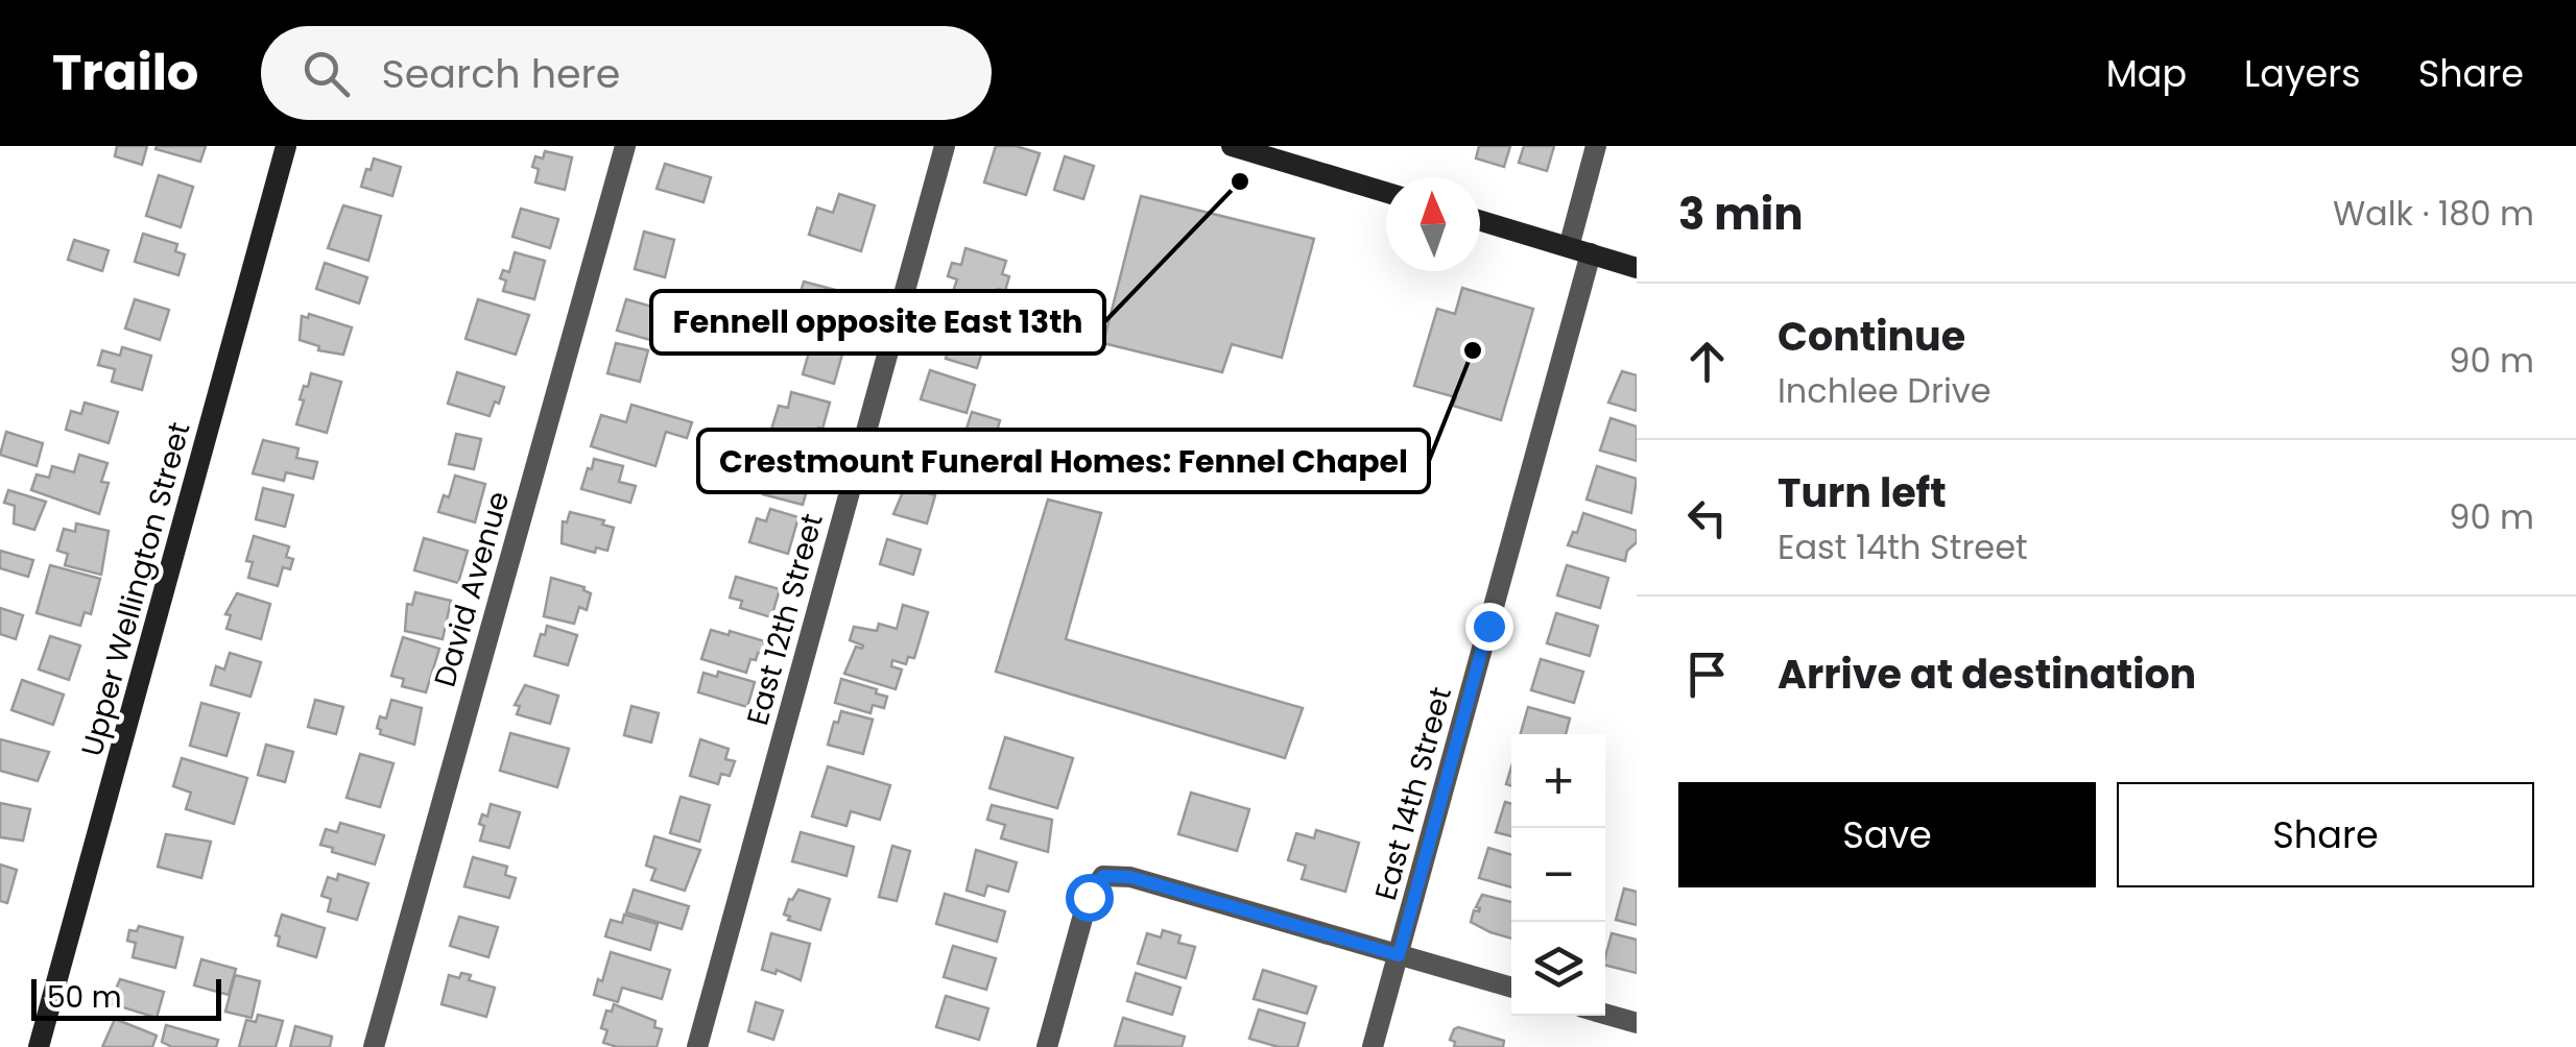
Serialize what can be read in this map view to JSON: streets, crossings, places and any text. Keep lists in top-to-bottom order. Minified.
{"streets":{"main road":["Upper Wellington Street"],"street":["David Avenue","East 12th Street","East 14th Street"]},"places":["Fennell opposite East 13th","Crestmount Funeral Homes: Fennel Chapel"],"scale_bar":"50 m","north":"top","page":{"header":"Trailo","search":"Search here","nav":["Map","Layers","Share"],"heading":["3 min","Walk · 180 m"],"list":[["Continue","Inchlee Drive","90 m"],["Turn left","East 14th Street","90 m"],"Arrive at destination"],"map_buttons":["+","−"],"buttons":["Save","Share"],"scale":"50 m"}}
